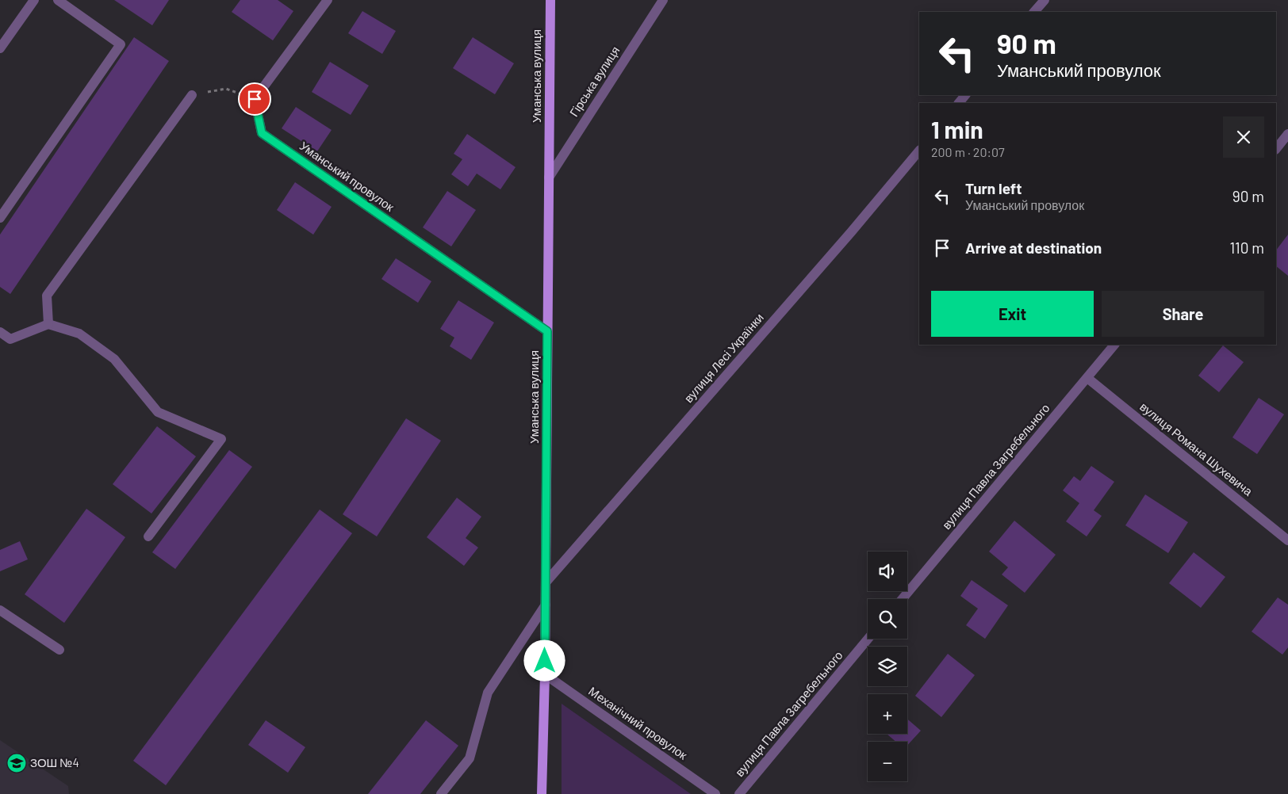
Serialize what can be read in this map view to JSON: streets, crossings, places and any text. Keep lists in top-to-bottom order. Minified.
{"streets":{"main road":["Уманська вулиця"],"street":["Гірська вулиця","Уманський провулок","вулиця Лесі Українки","вулиця Романа Шухевича","вулиця Павла Загребельного","Механічний провулок"]},"crossings":[["Уманська вулиця","Гірська вулиця"],["Уманська вулиця","Уманський провулок"],["Уманська вулиця","вулиця Лесі Українки"],["Уманська вулиця","Механічний провулок"],["вулиця Романа Шухевича","вулиця Павла Загребельного"]],"places":{"school or university":["ЗОШ №4"]},"page":{"turn":["90 m","Уманський провулок"],"heading":["1 min","200 m · 20:07"],"list":[{"name":"Turn left","note":"Уманський провулок","value":"90 m"},{"name":"Arrive at destination","value":"110 m"}],"buttons":["Exit","Share"],"map_buttons":["+","−"]}}
